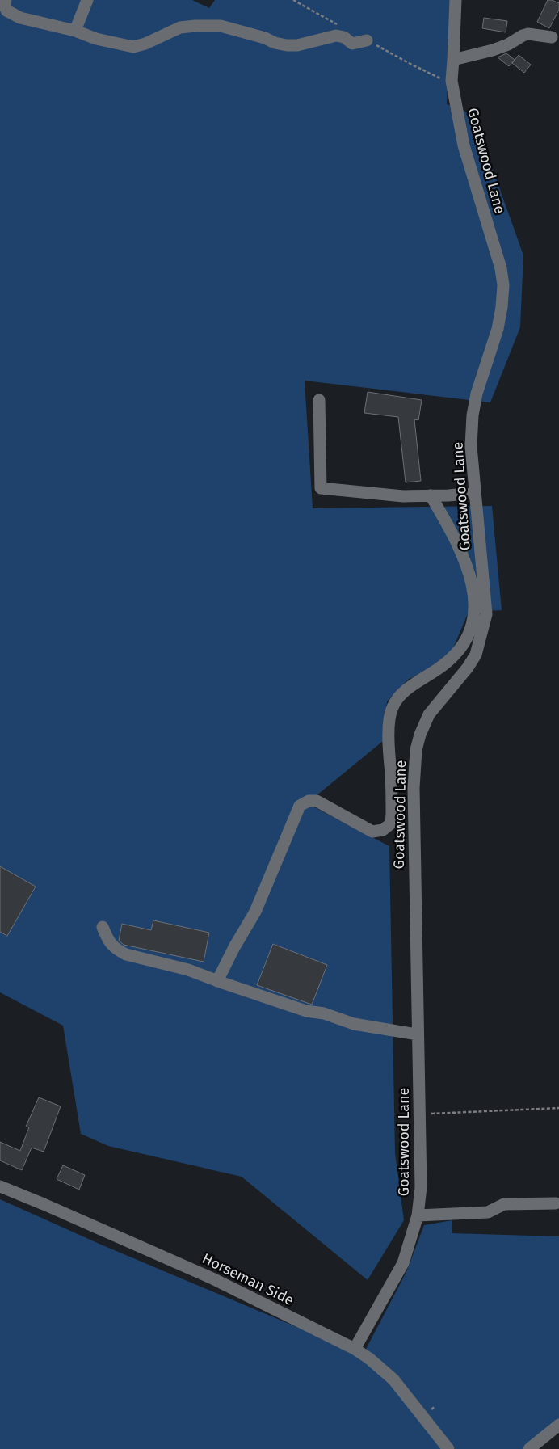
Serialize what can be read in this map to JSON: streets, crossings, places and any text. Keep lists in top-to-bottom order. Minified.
{"streets":{"street":["Goatswood Lane","Horseman Side"]},"crossings":[["Goatswood Lane","Horseman Side"]]}
